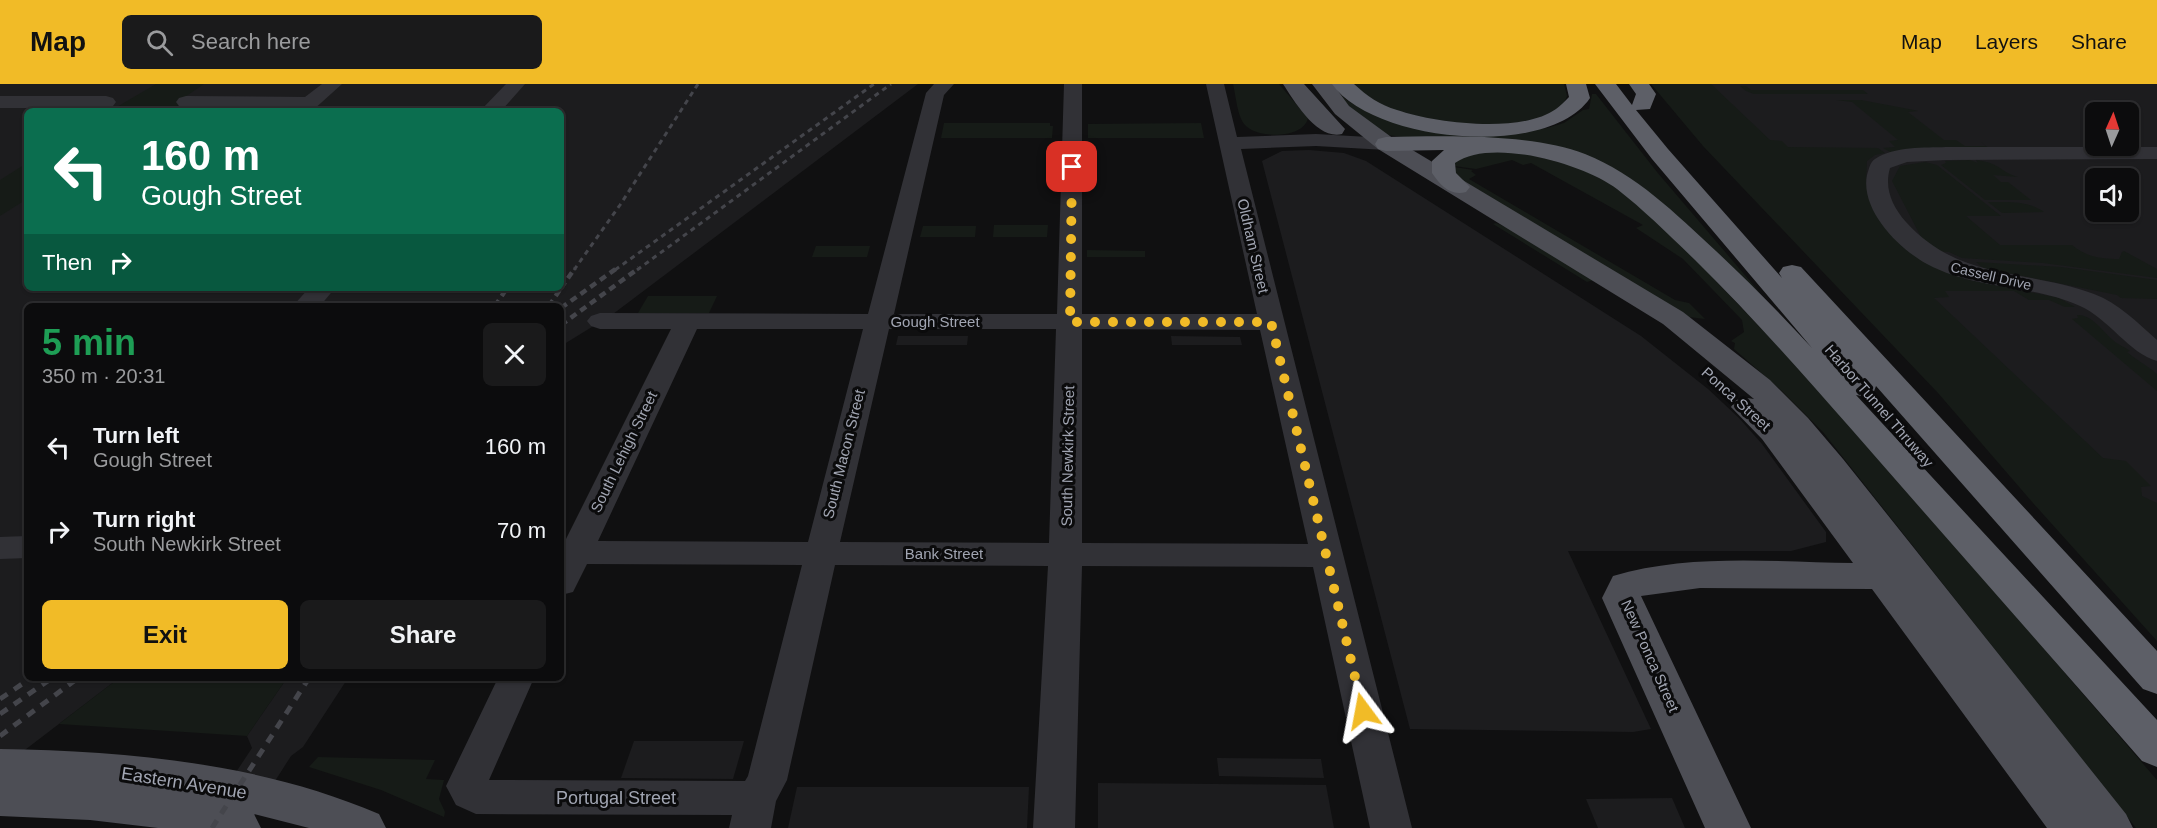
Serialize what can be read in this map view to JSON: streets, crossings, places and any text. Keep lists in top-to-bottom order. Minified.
{"streets":{"highway":["Harbor Tunnel Thruway"],"main road":["Ponca Street","New Ponca Street","Eastern Avenue"],"street":["Oldham Street","Cassell Drive","Gough Street","South Lehigh Street","South Macon Street","South Newkirk Street","Bank Street","Portugal Street"]},"crossings":[["Oldham Street","Gough Street"],["Oldham Street","Bank Street"],["Gough Street","South Lehigh Street"],["Gough Street","South Macon Street"],["Gough Street","South Newkirk Street"],["Ponca Street","New Ponca Street"],["South Lehigh Street","Bank Street"],["South Macon Street","Bank Street"],["South Macon Street","Portugal Street"],["South Newkirk Street","Bank Street"]],"north":"top","page":{"header":"Map","search":"Search here","nav":["Map","Layers","Share"],"turn":["160 m","Gough Street"],"then":"Then","heading":["5 min","350 m · 20:31"],"list":[{"name":"Turn left","note":"Gough Street","value":"160 m"},{"name":"Turn right","note":"South Newkirk Street","value":"70 m"}],"buttons":["Exit","Share"]}}
